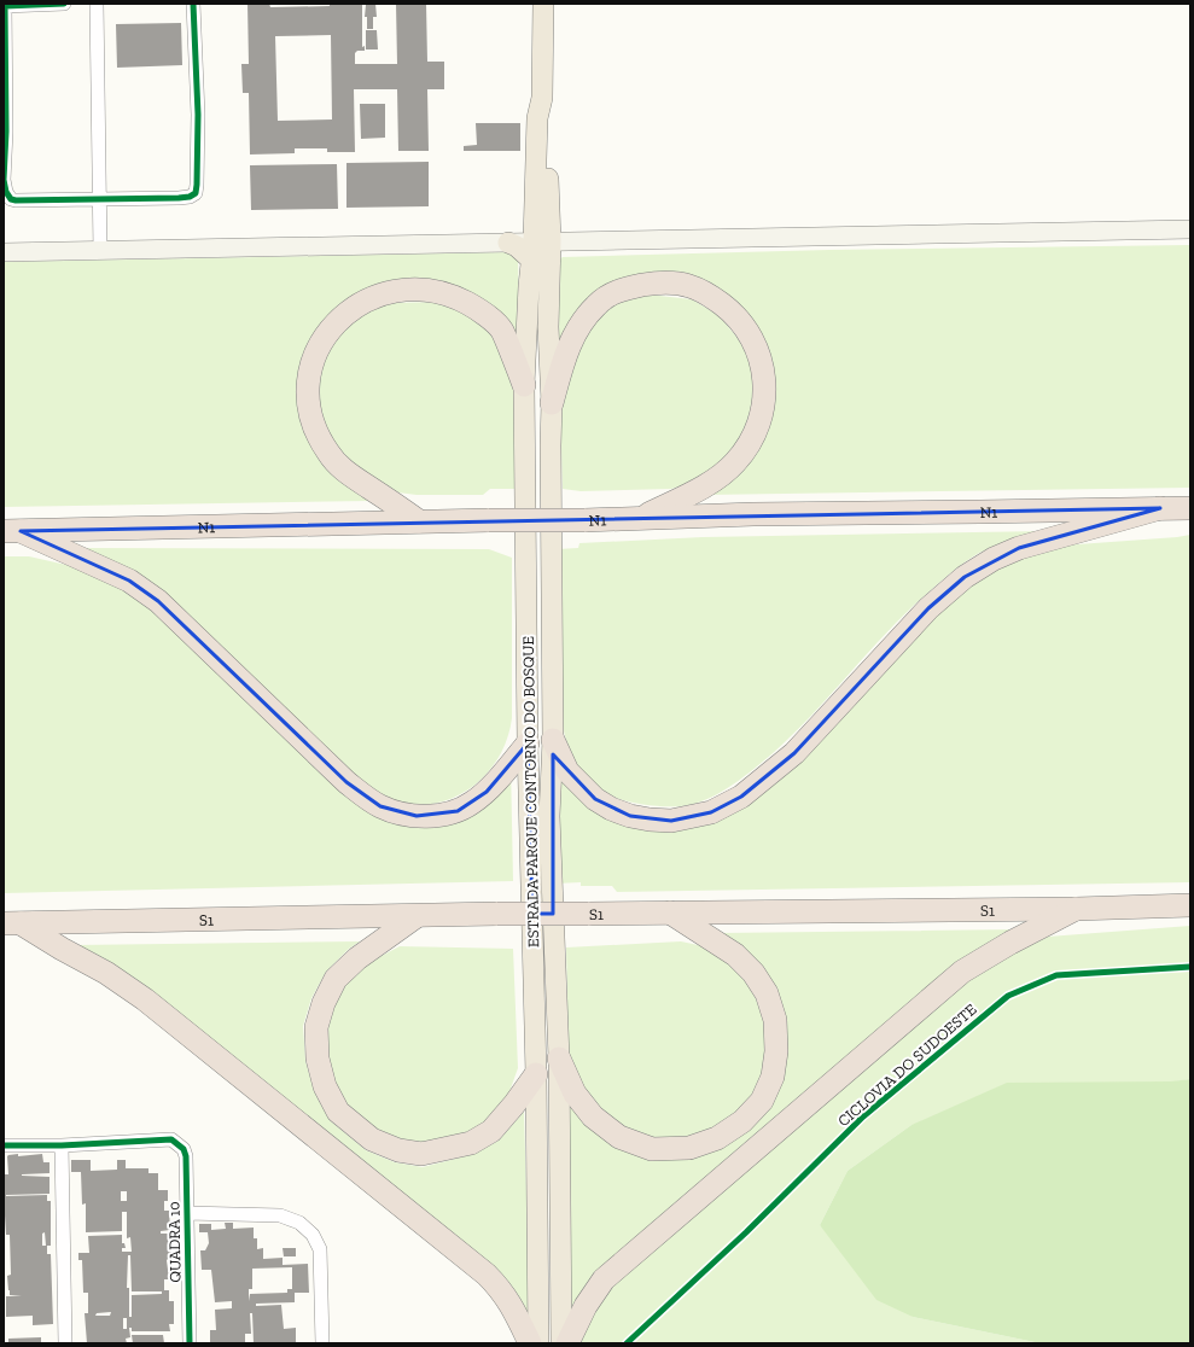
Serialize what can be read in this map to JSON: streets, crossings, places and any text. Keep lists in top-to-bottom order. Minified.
{"streets":{"highway":["N1","S1"],"main road":["ESTRADA PARQUE CONTORNO DO BOSQUE"],"street":["QUADRA 10"],"cycle path":["CICLOVIA DO SUDOESTE"]}}
